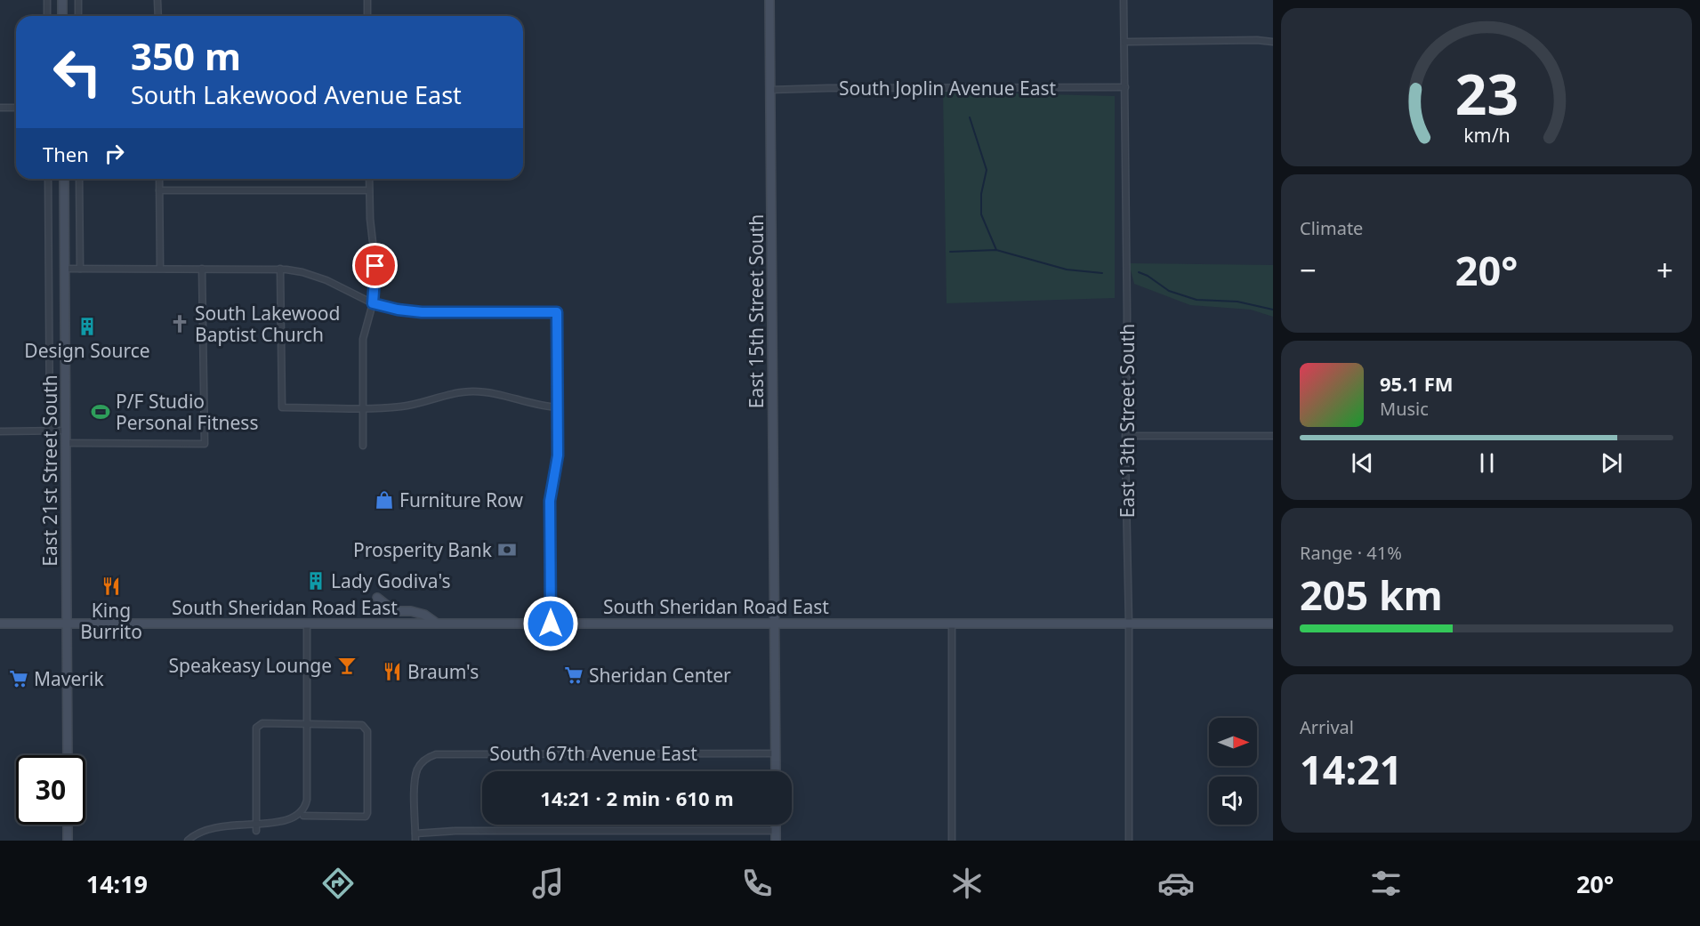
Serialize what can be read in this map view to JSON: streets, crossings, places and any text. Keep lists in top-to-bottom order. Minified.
{"streets":{"main road":["East 15th Street South","East 21st Street South","South Sheridan Road East"],"street":["South Joplin Avenue East","East 13th Street South","South 67th Avenue East"]},"crossings":[["South Joplin Avenue East","East 15th Street South"],["South Joplin Avenue East","East 13th Street South"],["East 15th Street South","South Sheridan Road East"],["East 15th Street South","South 67th Avenue East"],["East 13th Street South","South Sheridan Road East"],["East 21st Street South","South Sheridan Road East"]],"places":{"church":["South Lakewood Baptist Church"],"building":["Design Source","Lady Godiva's"],"sports":["P/F Studio Personal Fitness"],"shop":["Furniture Row"],"bank":["Prosperity Bank"],"restaurant":["King Burrito","Braum's"],"bar":["Speakeasy Lounge"],"supermarket":["Sheridan Center","Maverik"]},"north":"right","page":{"turn":["350 m","South Lakewood Avenue East"],"then":"Then","tile":["Climate",["Range · 41%","205 km"],["Arrival","14:21"]],"heat":["−","20°","+"],"song":["95.1 FM","Music"],"limit":"30","trip":"14:21 · 2 min · 610 m","tabs":["14:19","20°"],"gauge":["23","km/h"]}}
